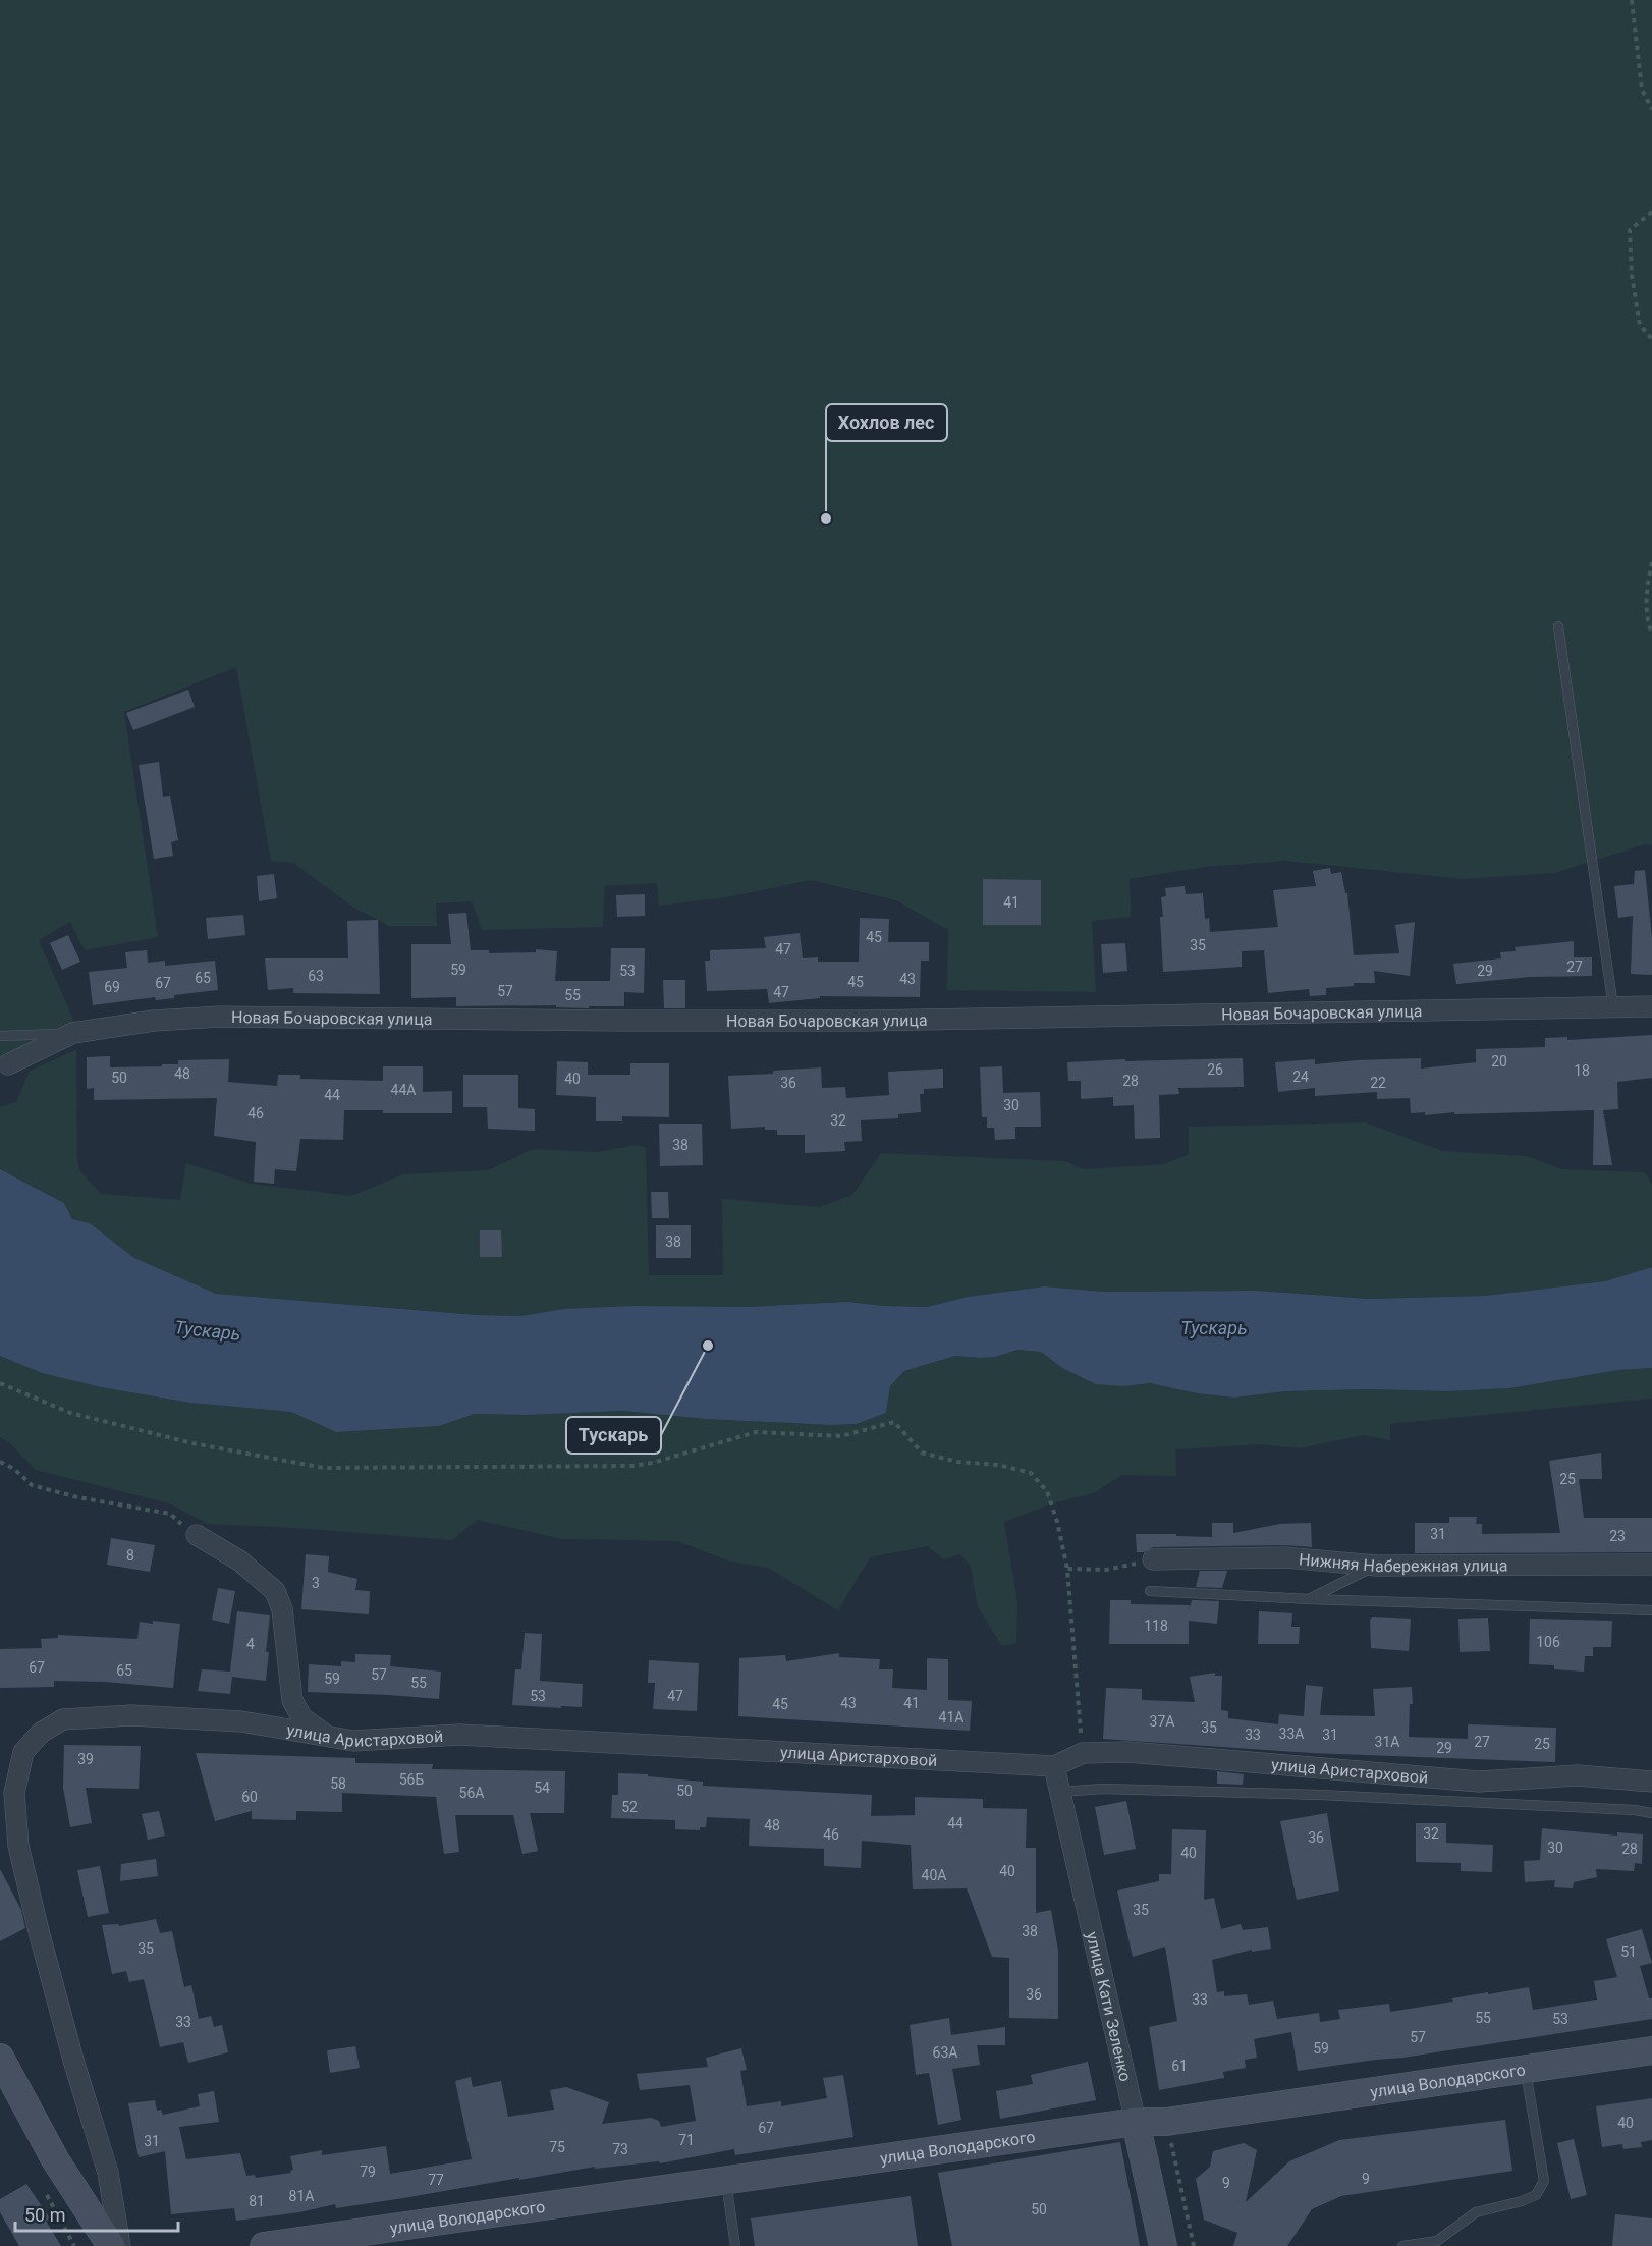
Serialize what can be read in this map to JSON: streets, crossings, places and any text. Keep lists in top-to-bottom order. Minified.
{"streets":{"street":["Новая Бочаровская улица","Нижняя Набережная улица","улица Аристарховой","улица Кати Зеленко","улица Володарского"]},"crossings":[["улица Аристарховой","улица Кати Зеленко"],["улица Кати Зеленко","улица Володарского"]],"water":["Тускарь"],"places":["Хохлов лес","Тускарь"],"house_numbers":["41","45","35","47","27","59","53","29","63","65","43","45","67","69","57","47","55","20","26","18","48","24","50","40","28","36","22","44А","44","30","46","32","38","38","25","31","23","8","3","118","106","4","67","65","57","59","55","53","47","43","41","45","41А","37А","35","33А","33","31","31А","27","25","29","39","56Б","58","54","50","56А","60","52","44","48","32","46","36","30","28","40","40","40А","35","38","35","51","36","33","55","53","33","57","59","63А","61","40","67","71","31","75","73","79","9","77","9","81А","81","50"],"scale_bar":"50 m"}
